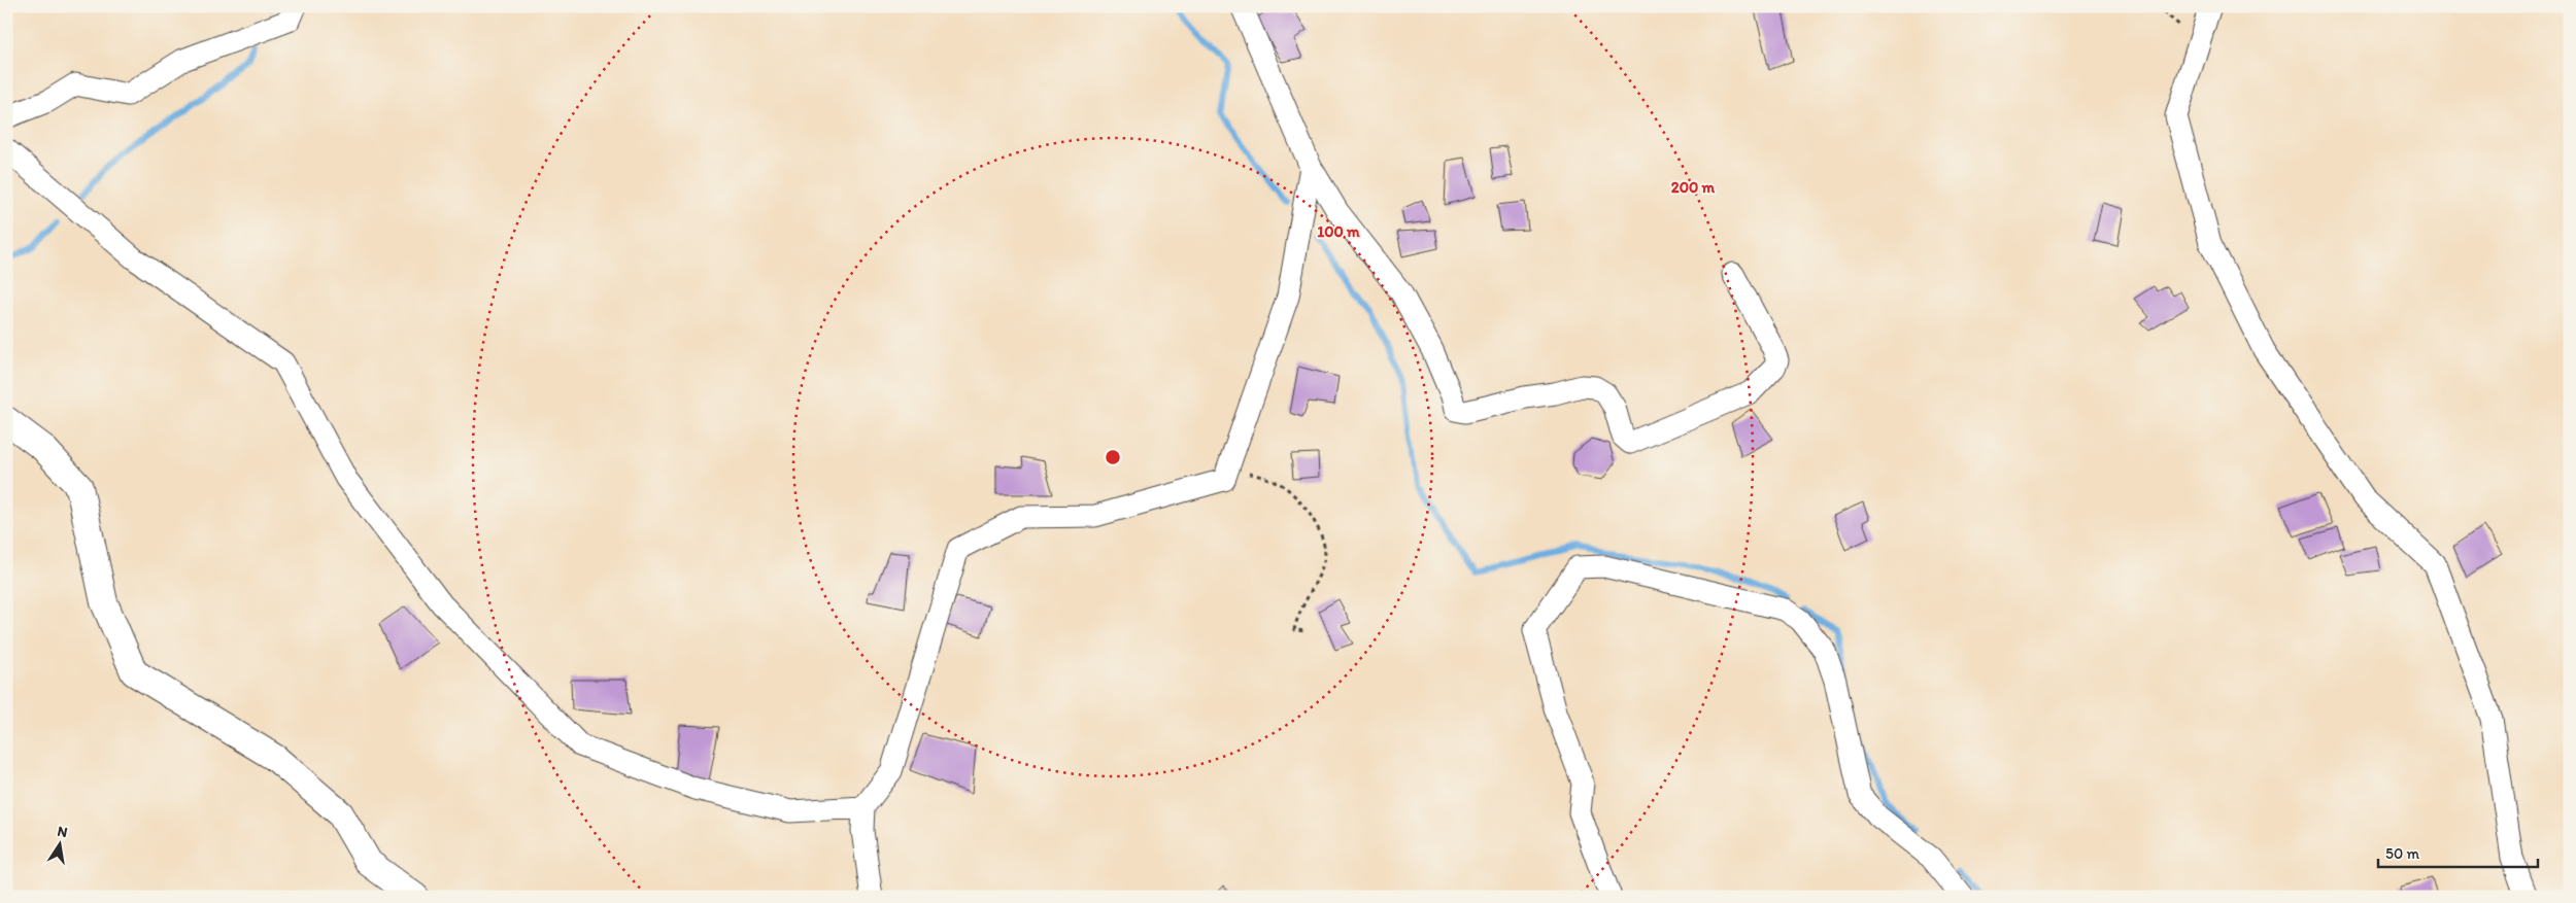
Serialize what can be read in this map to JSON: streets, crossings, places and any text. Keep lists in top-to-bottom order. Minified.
{"scale_bar":"50 m","north":"top","rings":["200 m","100 m"]}
